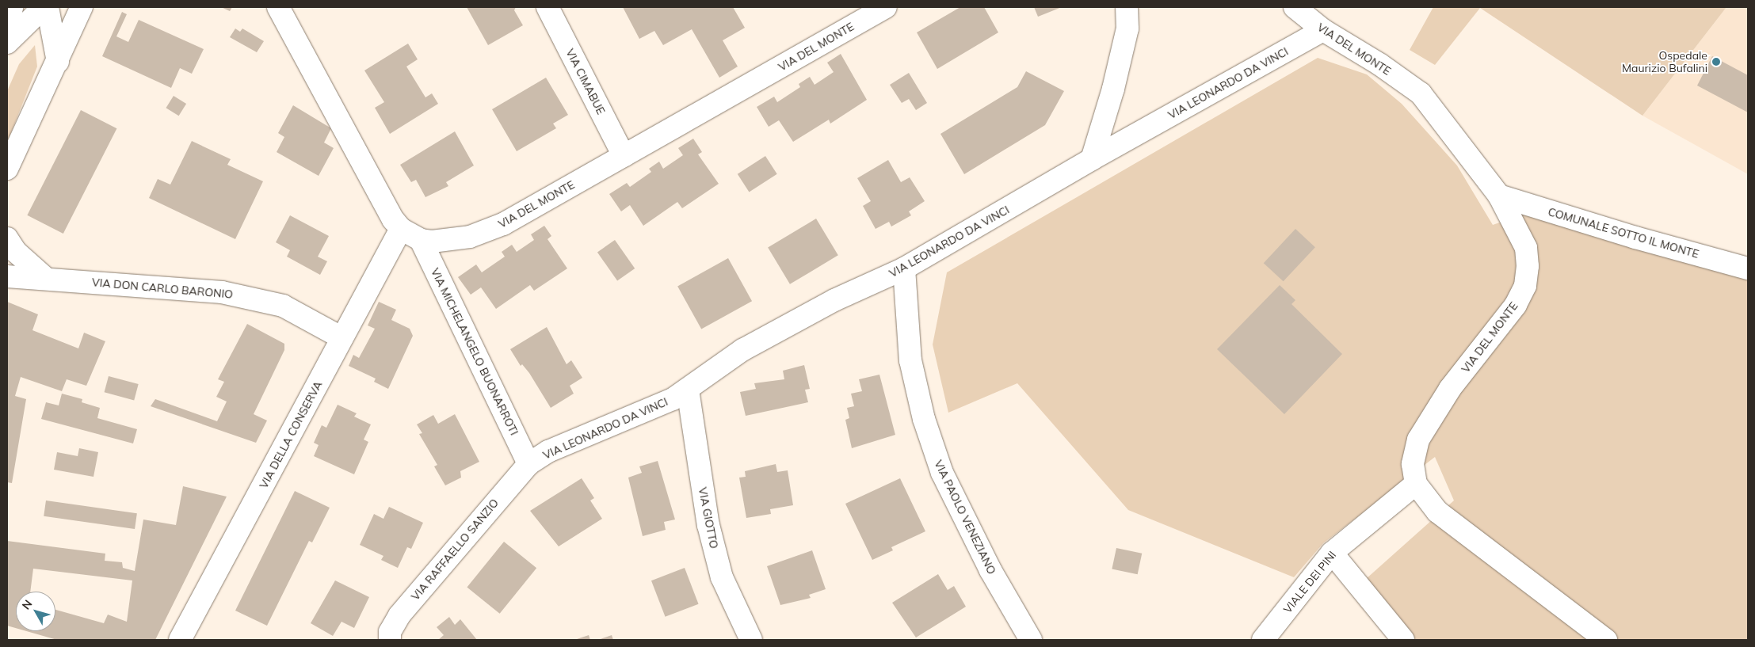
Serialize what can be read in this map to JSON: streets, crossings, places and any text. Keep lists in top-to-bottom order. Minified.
{"streets":{"street":["VIA DEL MONTE","VIA CIMABUE","VIA LEONARDO DA VINCI","COMUNALE SOTTO IL MONTE","VIA DON CARLO BARONIO","VIA MICHELANGELO BUONARROTI","VIA DELLA CONSERVA","VIA PAOLO VENEZIANO","VIA GIOTTO","VIA RAFFAELLO SANZIO","VIALE DEI PINI"]},"crossings":[["VIA DEL MONTE","VIA CIMABUE"],["VIA DEL MONTE","VIA LEONARDO DA VINCI"],["VIA DEL MONTE","COMUNALE SOTTO IL MONTE"],["VIA DEL MONTE","VIA MICHELANGELO BUONARROTI"],["VIA DEL MONTE","VIA DELLA CONSERVA"],["VIA DEL MONTE","VIALE DEI PINI"],["VIA LEONARDO DA VINCI","VIA MICHELANGELO BUONARROTI"],["VIA LEONARDO DA VINCI","VIA PAOLO VENEZIANO"],["VIA LEONARDO DA VINCI","VIA GIOTTO"],["VIA LEONARDO DA VINCI","VIA RAFFAELLO SANZIO"],["VIA DON CARLO BARONIO","VIA DELLA CONSERVA"],["VIA MICHELANGELO BUONARROTI","VIA RAFFAELLO SANZIO"]],"places":["Ospedale Maurizio Bufalini"],"north":"top left"}
